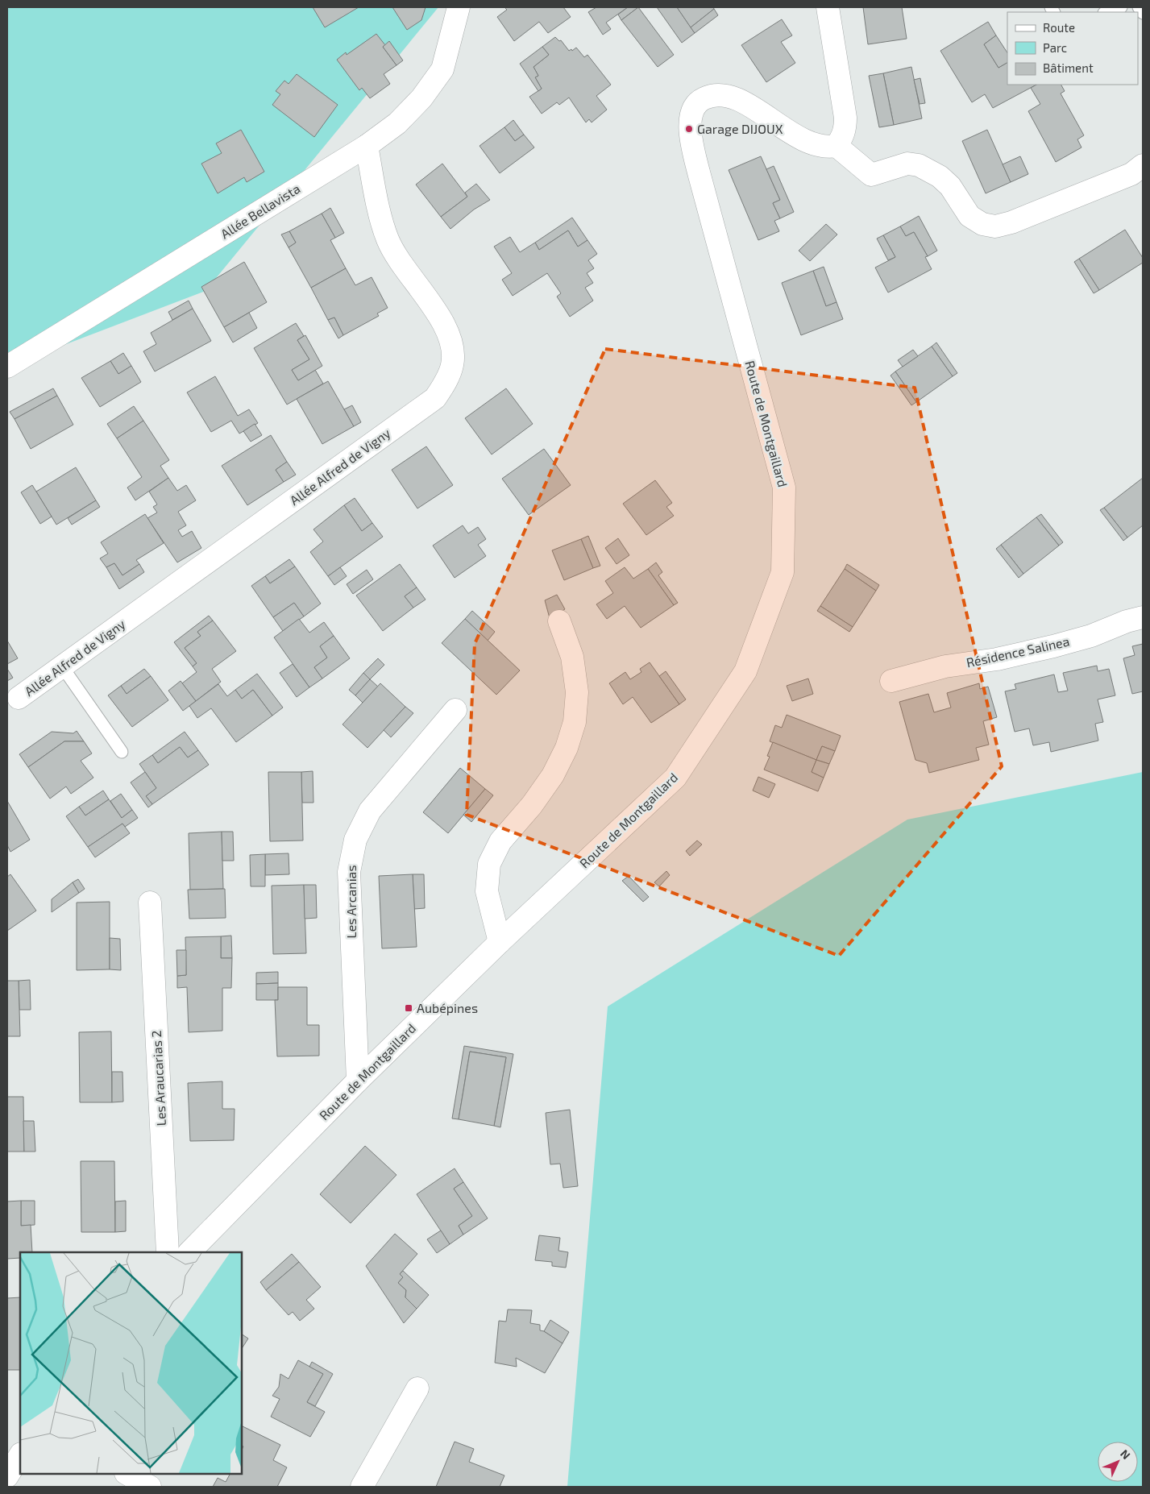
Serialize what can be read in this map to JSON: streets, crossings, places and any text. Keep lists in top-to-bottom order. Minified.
{"streets":{"street":["Allée Bellavista","Route de Montgaillard","Allée Alfred de Vigny","Résidence Salinea","Les Arcanias","Les Araucarias 2"]},"crossings":[["Allée Bellavista","Allée Alfred de Vigny"],["Route de Montgaillard","Les Arcanias"]],"places":{"other":["Garage DIJOUX"],"transit":["Aubépines"]},"legend":["Route","Parc","Bâtiment"],"north":"top right"}
